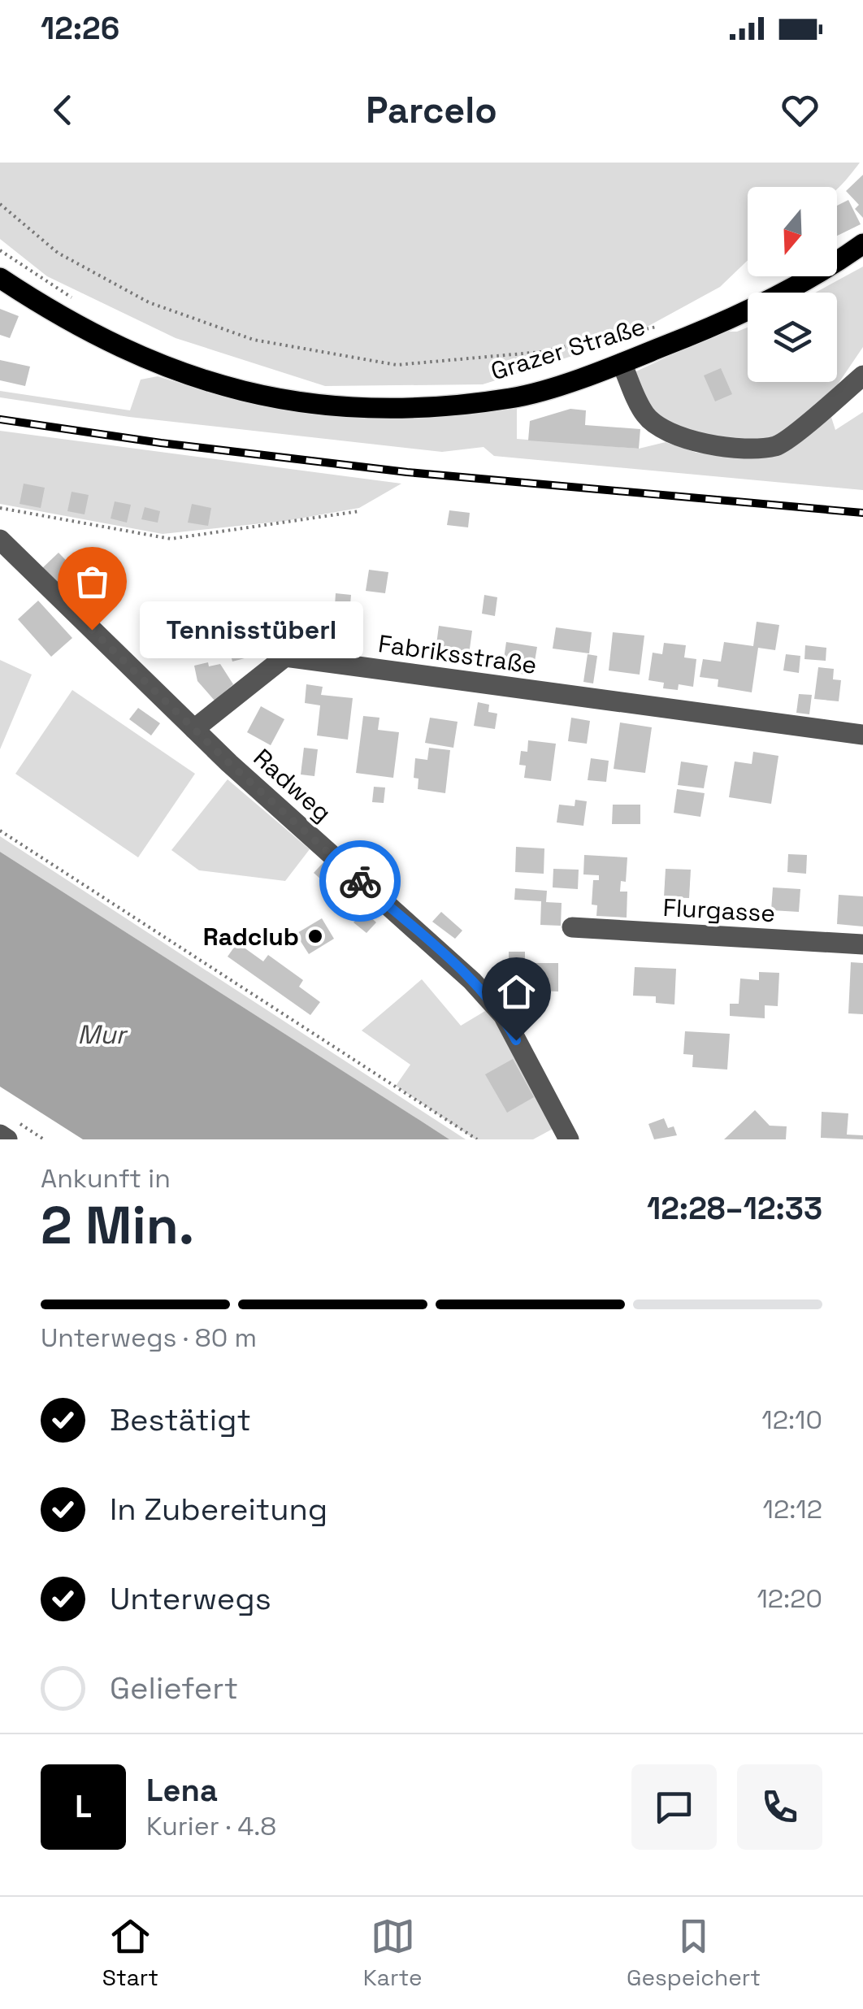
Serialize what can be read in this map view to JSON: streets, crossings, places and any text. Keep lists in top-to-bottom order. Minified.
{"streets":{"main road":["Grazer Straße"],"street":["Fabriksstraße","Radweg","Flurgasse"]},"crossings":[["Fabriksstraße","Radweg"]],"water":["Mur"],"places":["Tennisstüberl","Radclub"],"north":"bottom","page":{"status":"12:26","header":"Parcelo","bubble":"Tennisstüberl","heading":["2 Min.","Ankunft in","12:28–12:33"],"panel":["Lena","Kurier · 4.8"],"bar":"Unterwegs · 80 m","list":[["Bestätigt","12:10"],["In Zubereitung","12:12"],["Unterwegs","12:20"],"Geliefert"],"round":"L","tabs":["Start","Karte","Gespeichert"]}}
